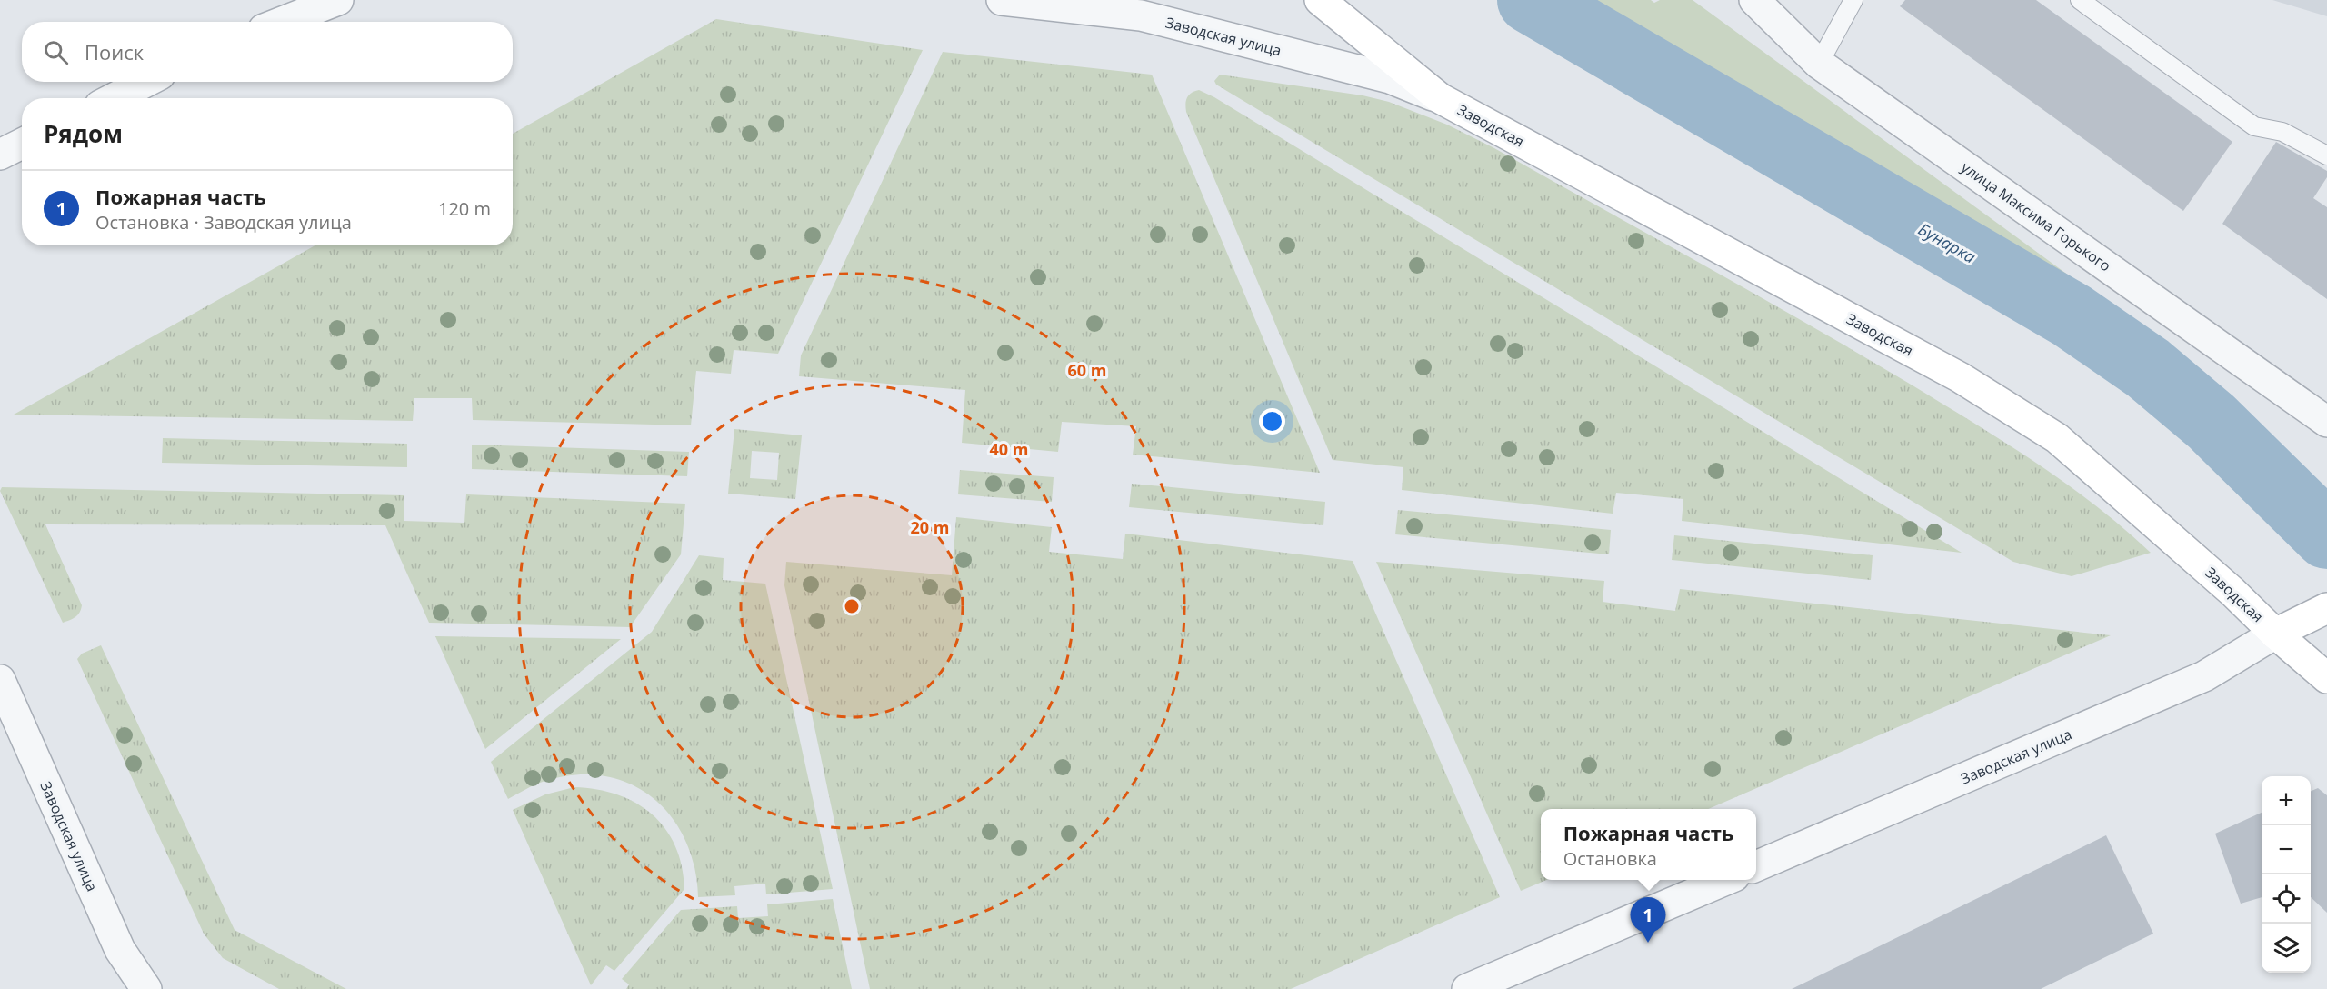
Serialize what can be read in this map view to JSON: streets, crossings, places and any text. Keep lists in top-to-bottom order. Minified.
{"streets":{"main road":["Заводская"],"street":["Заводская улица","улица Максима Горького"]},"crossings":[["Заводская улица","Заводская"]],"water":["Бунарка"],"page":{"search":"Поиск","heading":"Рядом","list":[{"mark":"1","name":"Пожарная часть","note":"Остановка · Заводская улица","value":"120 m"}],"map_buttons":["+","−"],"popup":["Пожарная часть","Остановка"],"pins":"1"},"rings":["60 m","40 m","20 m"]}
